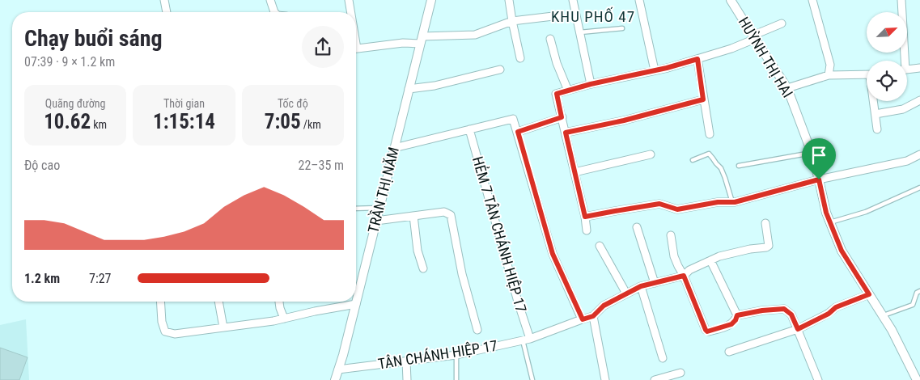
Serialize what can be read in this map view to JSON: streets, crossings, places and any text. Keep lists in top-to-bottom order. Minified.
{"streets":{"street":["HUỲNH THỊ HAI","TRẦN THỊ NĂM","HẺM 7 TÂN CHÁNH HIỆP 17","TÂN CHÁNH HIỆP 17"]},"crossings":[["TRẦN THỊ NĂM","TÂN CHÁNH HIỆP 17"],["HẺM 7 TÂN CHÁNH HIỆP 17","TÂN CHÁNH HIỆP 17"]],"districts":["KHU PHỐ 47"],"north":"top right","page":{"heading":["Chạy buổi sáng","07:39 · 9 × 1.2 km"],"stats":[["Quãng đường","10.62 km"],["Thời gian","1:15:14"],["Tốc độ","7:05 /km"]],"chart":["Độ cao","22–35 m"],"list":[{"name":"1.2 km","note":"7:27"}]}}
